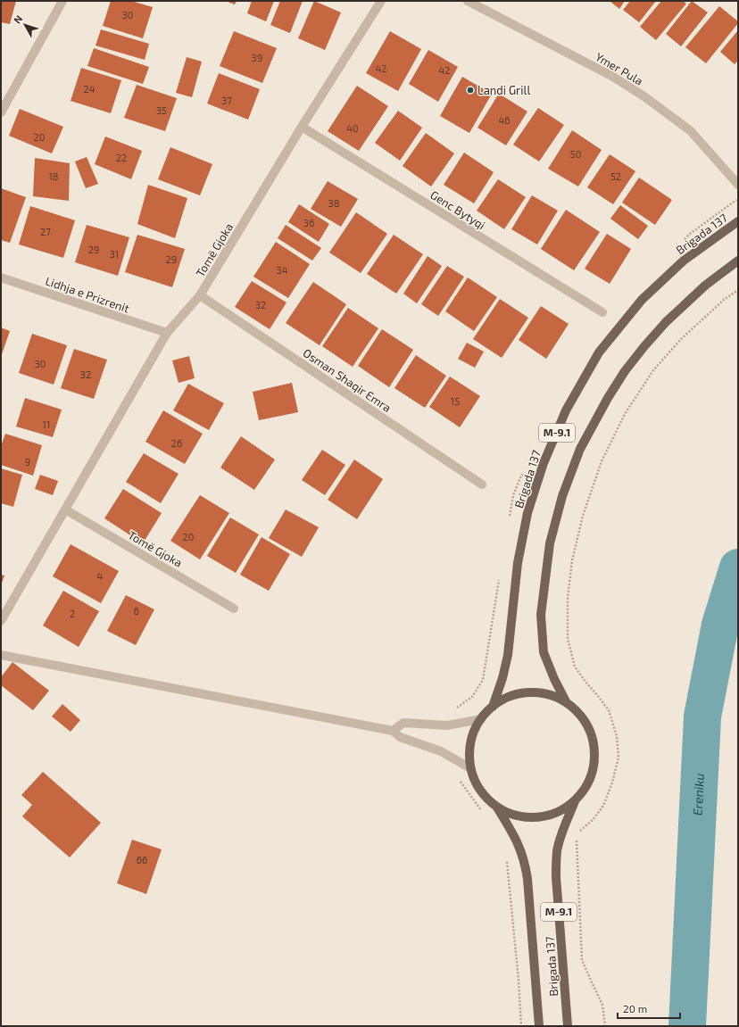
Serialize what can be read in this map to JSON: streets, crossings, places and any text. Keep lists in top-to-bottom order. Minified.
{"streets":{"main road":["Brigada 137","M-9.1"],"street":["Ymer Pula","Genc Bytyqi","Tomë Gjoka","Lidhja e Prizrenit","Osman Shaqir Emra"]},"crossings":[["Genc Bytyqi","Tomë Gjoka"],["Tomë Gjoka","Lidhja e Prizrenit"],["Tomë Gjoka","Osman Shaqir Emra"]],"water":["Ereniku"],"places":["Landi Grill"],"house_numbers":["30","39","42","42","24","37","35","46","40","20","50","22","18","52","38","36","27","29","31","29","34","32","30","32","15","11","26","9","20","4","6","2","66"],"scale_bar":"20 m","north":"top left"}
